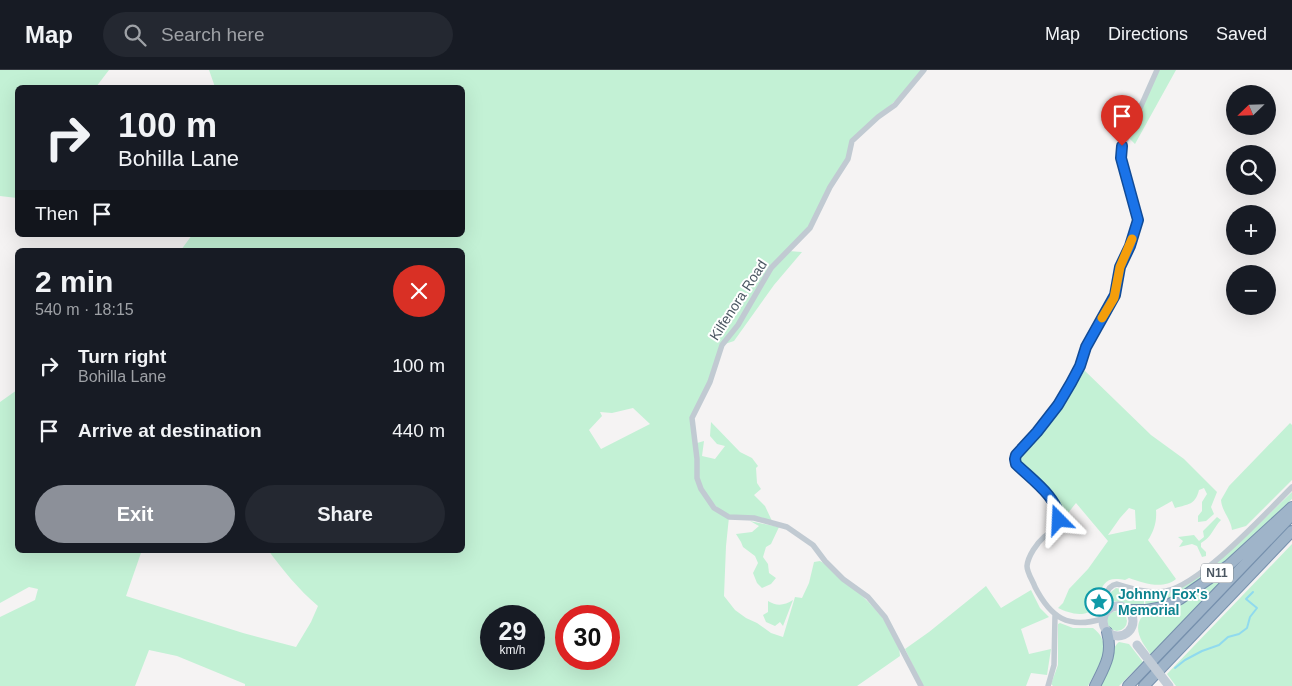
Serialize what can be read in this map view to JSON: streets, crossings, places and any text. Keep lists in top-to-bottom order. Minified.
{"streets":{"highway":["N11"],"street":["Kilfenora Road"]},"places":{"place":["Johnny Fox's Memorial"]},"north":"bottom left","page":{"header":"Map","search":"Search here","nav":["Map","Directions","Saved"],"map_buttons":["+","−"],"turn":["100 m","Bohilla Lane"],"then":"Then","heading":["2 min","540 m · 18:15"],"list":[{"name":"Turn right","note":"Bohilla Lane","value":"100 m"},{"name":"Arrive at destination","value":"440 m"}],"buttons":["Exit","Share"],"speed":"29 km/h","limit":"30"}}
